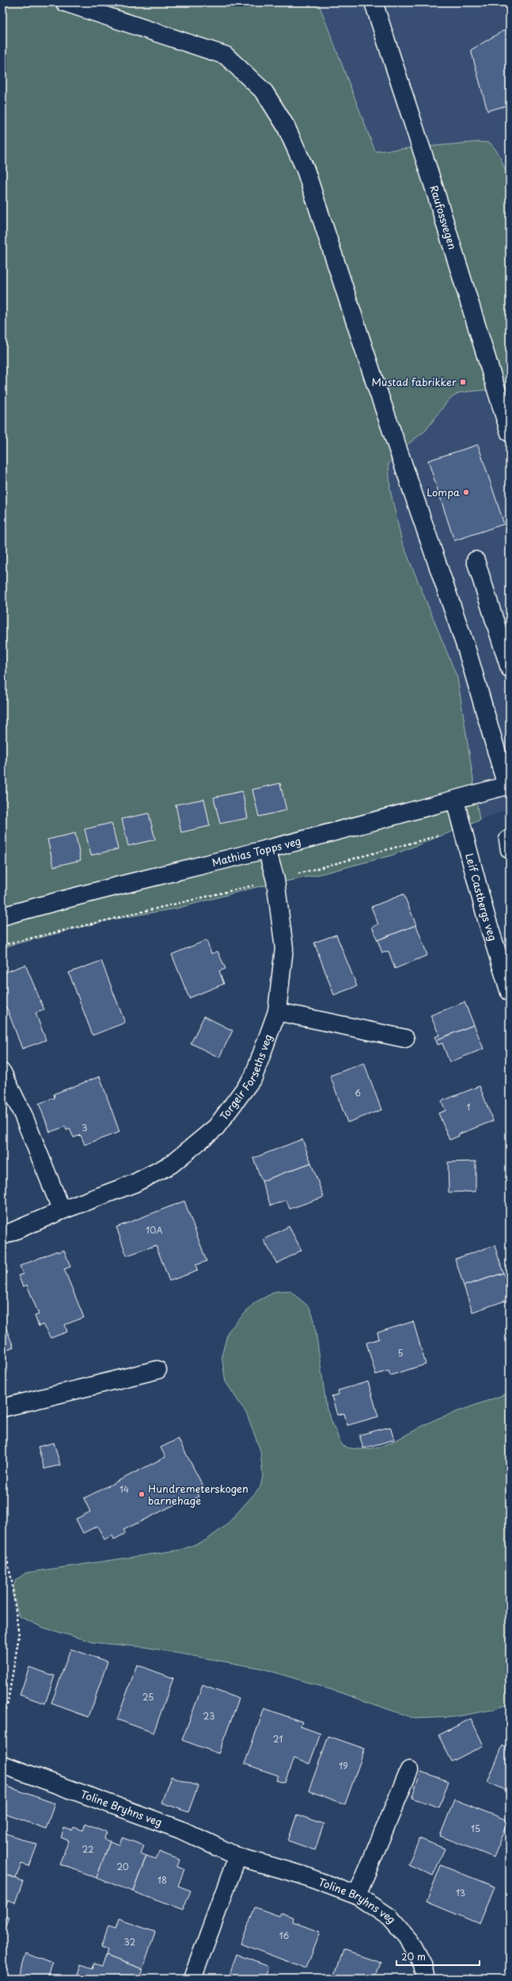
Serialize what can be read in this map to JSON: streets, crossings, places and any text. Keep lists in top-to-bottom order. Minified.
{"streets":{"street":["Raufossvegen","Mathias Topps veg","Leif Castbergs veg","Torgeir Forseths veg","Toline Bryhns veg"]},"crossings":[["Mathias Topps veg","Leif Castbergs veg"],["Mathias Topps veg","Torgeir Forseths veg"]],"places":{"transit":["Mustad fabrikker"],"other":["Lompa","Hundremeterskogen barnehage"]},"house_numbers":["6","1","3","10A","5","14","25","23","21","19","15","22","20","18","13","16","32"],"scale_bar":"20 m"}
